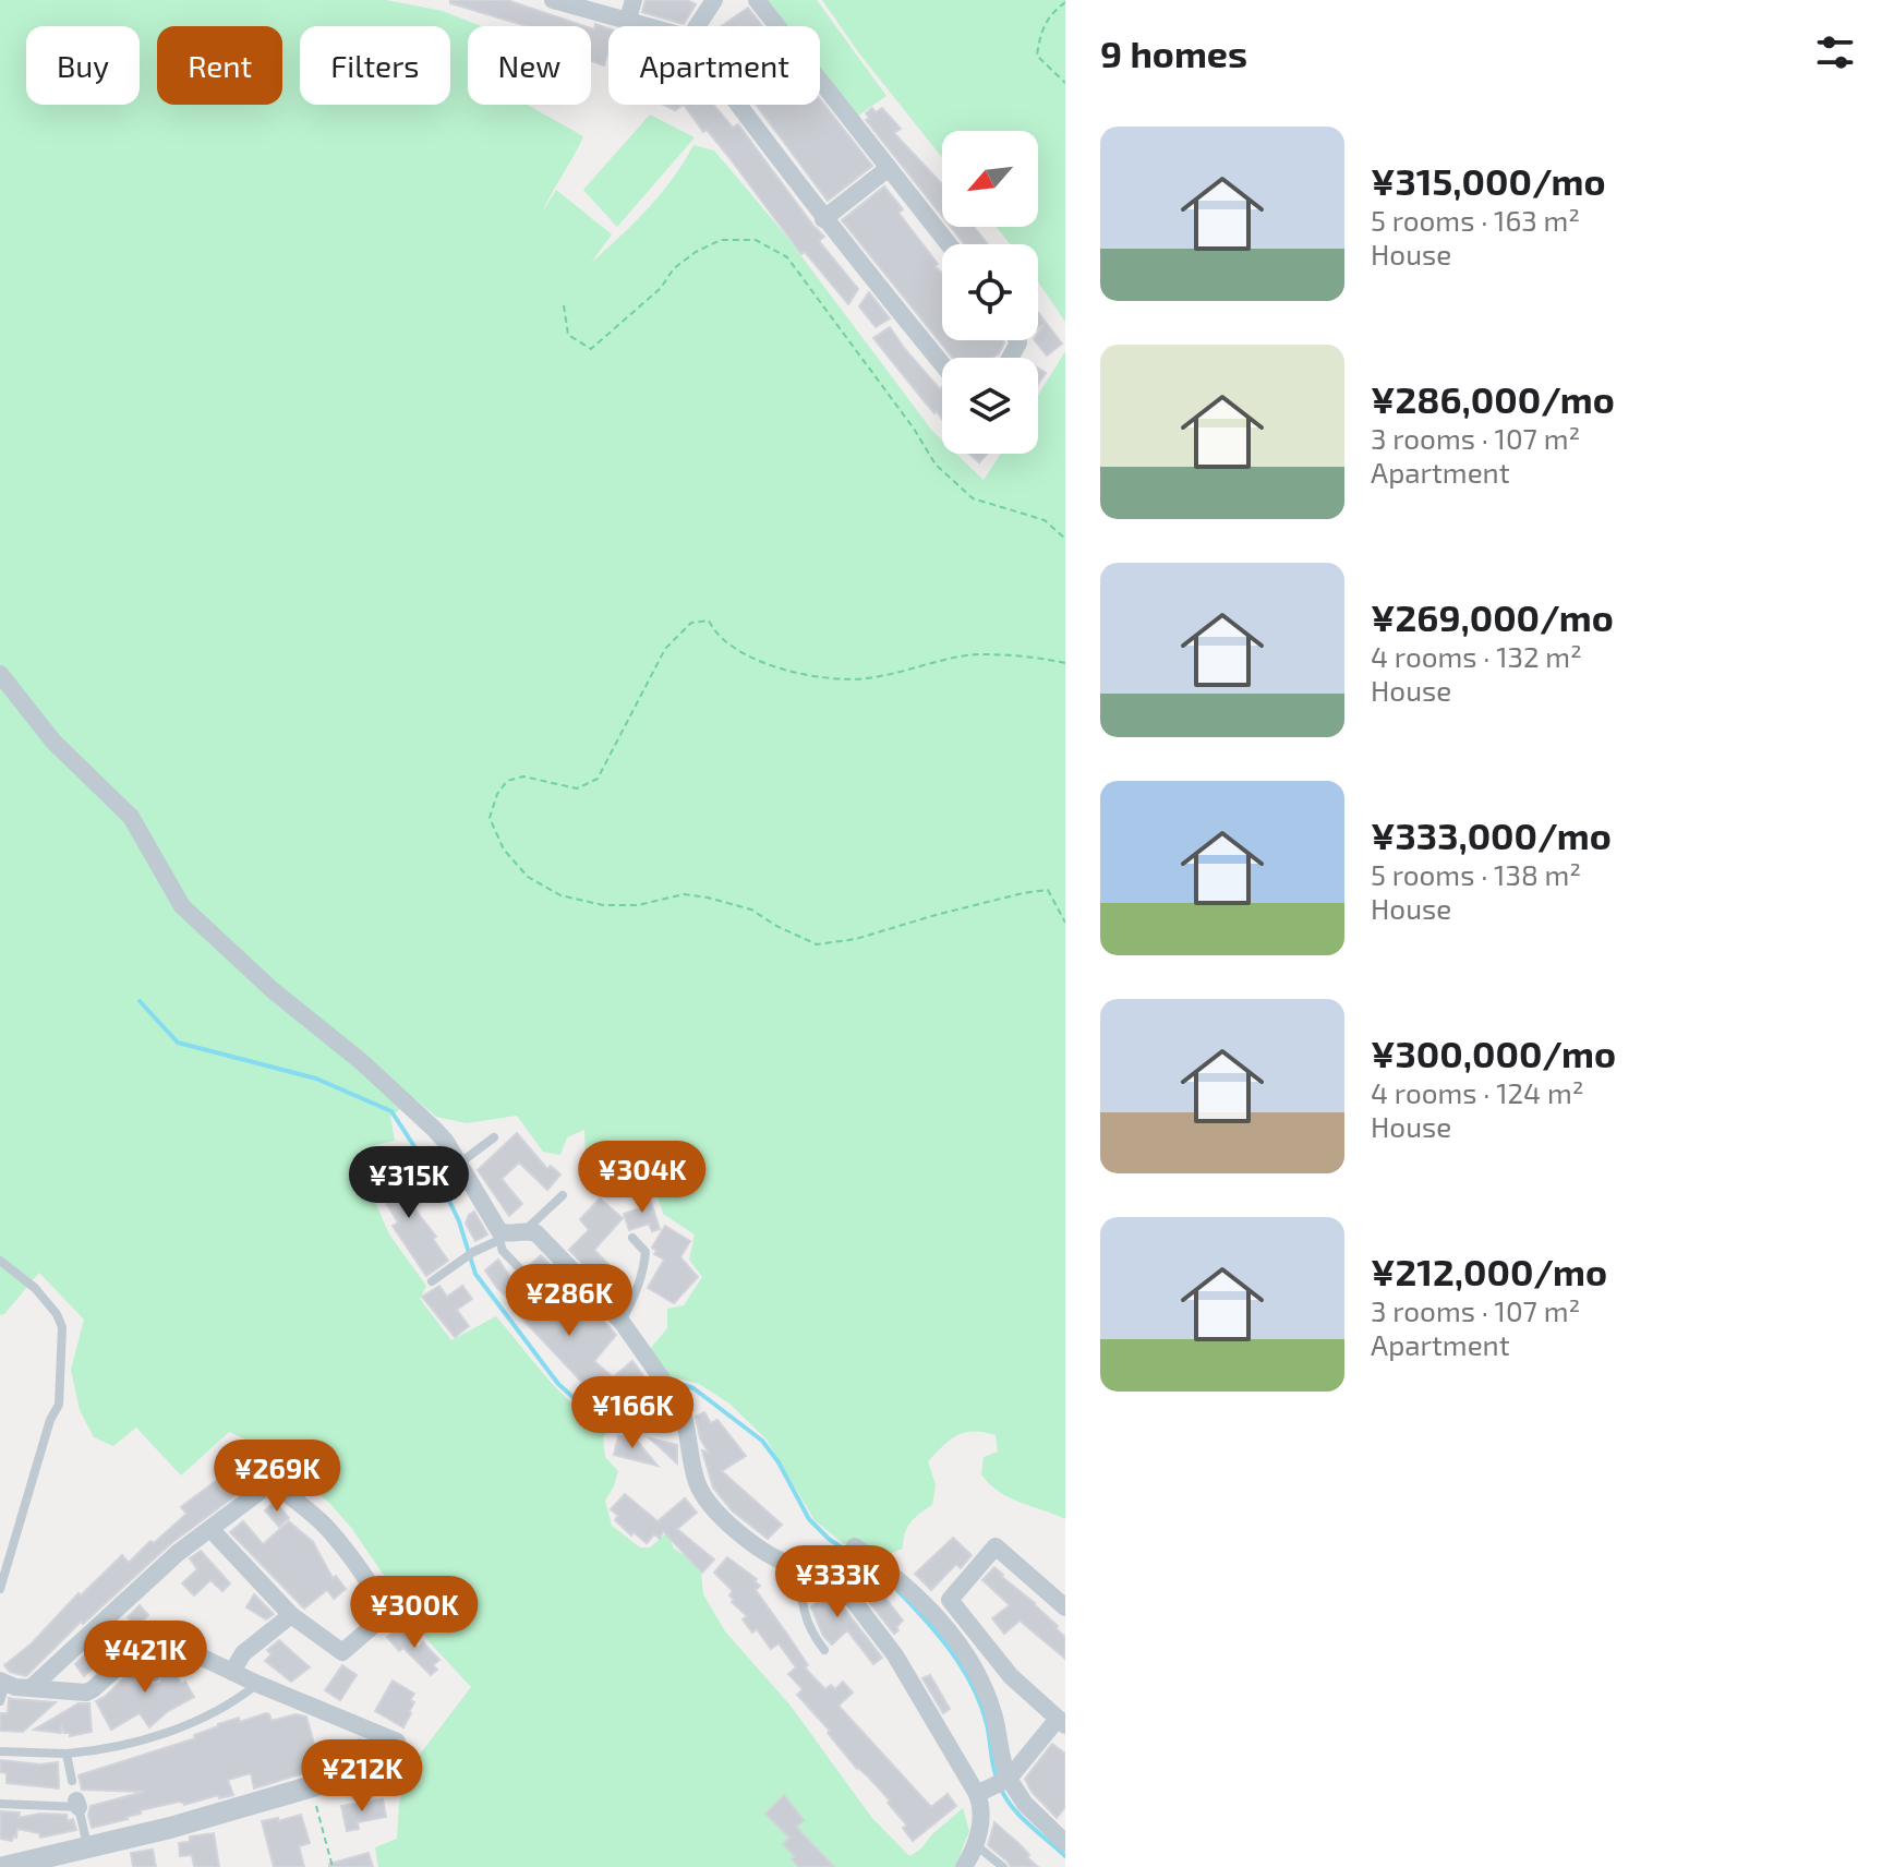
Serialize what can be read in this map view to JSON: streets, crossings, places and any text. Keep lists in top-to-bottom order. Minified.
{"north":"bottom left","page":{"heading":"9 homes","chip":["Buy","Rent","Filters","New","Apartment"],"list":[{"name":"¥315,000/mo","note":"5 rooms · 163 m² · House"},{"name":"¥286,000/mo","note":"3 rooms · 107 m² · Apartment"},{"name":"¥269,000/mo","note":"4 rooms · 132 m² · House"},{"name":"¥333,000/mo","note":"5 rooms · 138 m² · House"},{"name":"¥300,000/mo","note":"4 rooms · 124 m² · House"},{"name":"¥212,000/mo","note":"3 rooms · 107 m² · Apartment"}],"price":["¥304K","¥315K","¥286K","¥166K","¥269K","¥333K","¥300K","¥421K","¥212K"]}}
